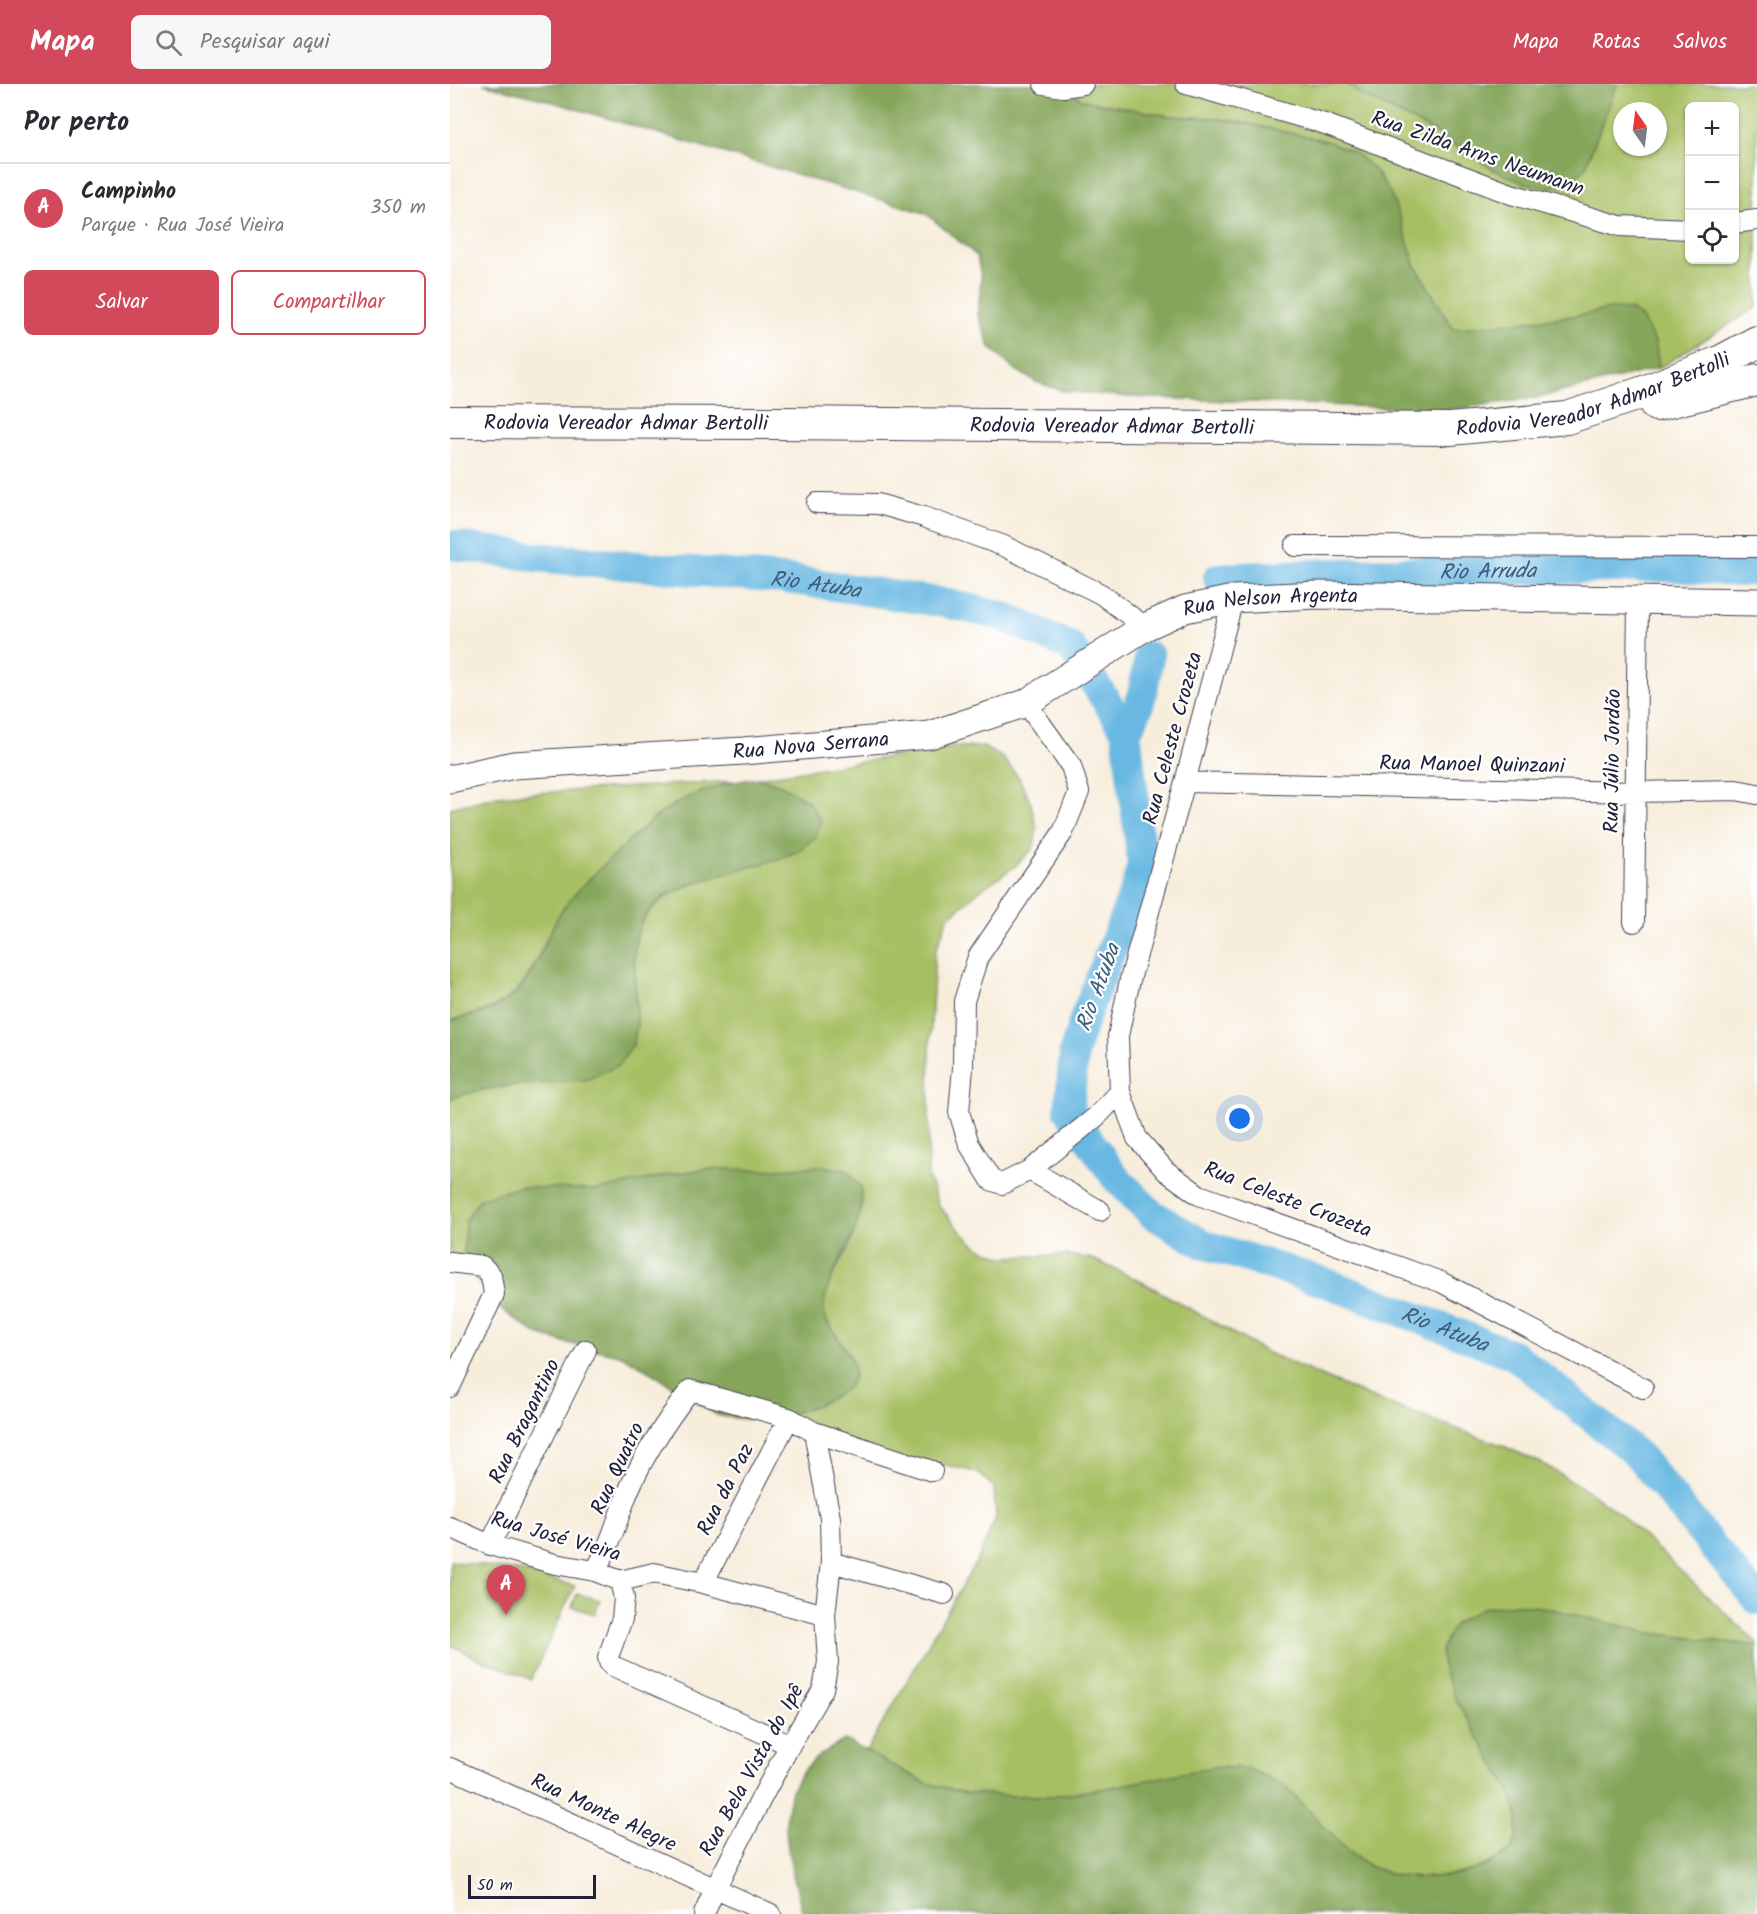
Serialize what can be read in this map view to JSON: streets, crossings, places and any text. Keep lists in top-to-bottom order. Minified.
{"streets":{"highway":["Rodovia Vereador Admar Bertolli"],"main road":["Rua Nelson Argenta","Rua Nova Serrana"],"street":["Rua Zilda Arns Neumann","Rua Celeste Crozeta","Rua Júlio Jordão","Rua Manoel Quinzani","Rua Bragantino","Rua Quatro","Rua da Paz","Rua José Vieira","Rua Bela Vista do Ipê","Rua Monte Alegre"]},"crossings":[["Rua Nelson Argenta","Rua Celeste Crozeta"],["Rua Nelson Argenta","Rua Nova Serrana"],["Rua Nelson Argenta","Rua Júlio Jordão"],["Rua Celeste Crozeta","Rua Manoel Quinzani"],["Rua Júlio Jordão","Rua Manoel Quinzani"],["Rua Bragantino","Rua José Vieira"],["Rua Quatro","Rua da Paz"],["Rua Quatro","Rua José Vieira"],["Rua da Paz","Rua José Vieira"],["Rua José Vieira","Rua Bela Vista do Ipê"],["Rua Bela Vista do Ipê","Rua Monte Alegre"]],"water":["Rio Arruda","Rio Atuba"],"scale_bar":"50 m","north":"top","page":{"header":"Mapa","search":"Pesquisar aqui","nav":["Mapa","Rotas","Salvos"],"heading":"Por perto","map_buttons":["+","−"],"list":[{"mark":"A","name":"Campinho","note":"Parque · Rua José Vieira","value":"350 m"}],"buttons":["Salvar","Compartilhar"],"pins":"A","scale":"50 m"}}
